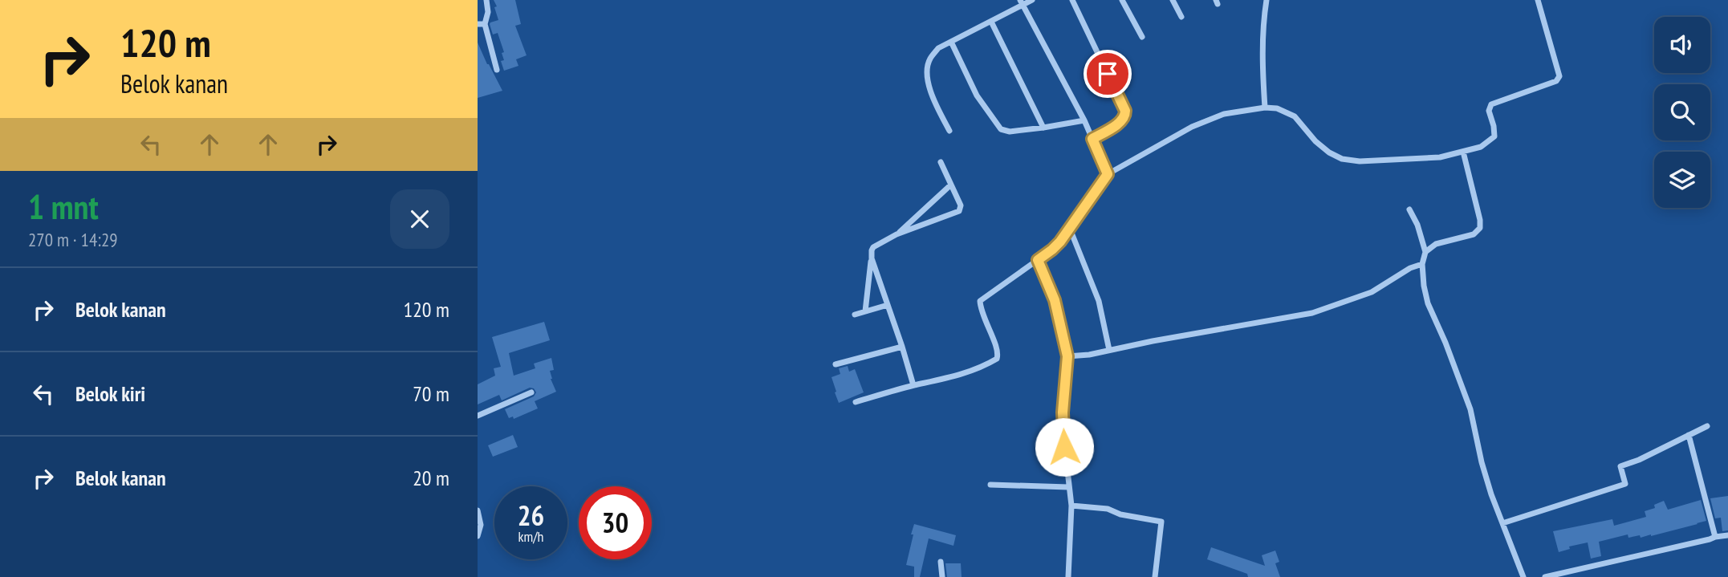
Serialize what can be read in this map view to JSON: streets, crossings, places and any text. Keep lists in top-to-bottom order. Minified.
{"page":{"turn":["120 m","Belok kanan"],"heading":["1 mnt","270 m · 14:29"],"list":[{"name":"Belok kanan","value":"120 m"},{"name":"Belok kiri","value":"70 m"},{"name":"Belok kanan","value":"20 m"}],"speed":"26 km/h","limit":"30"}}
